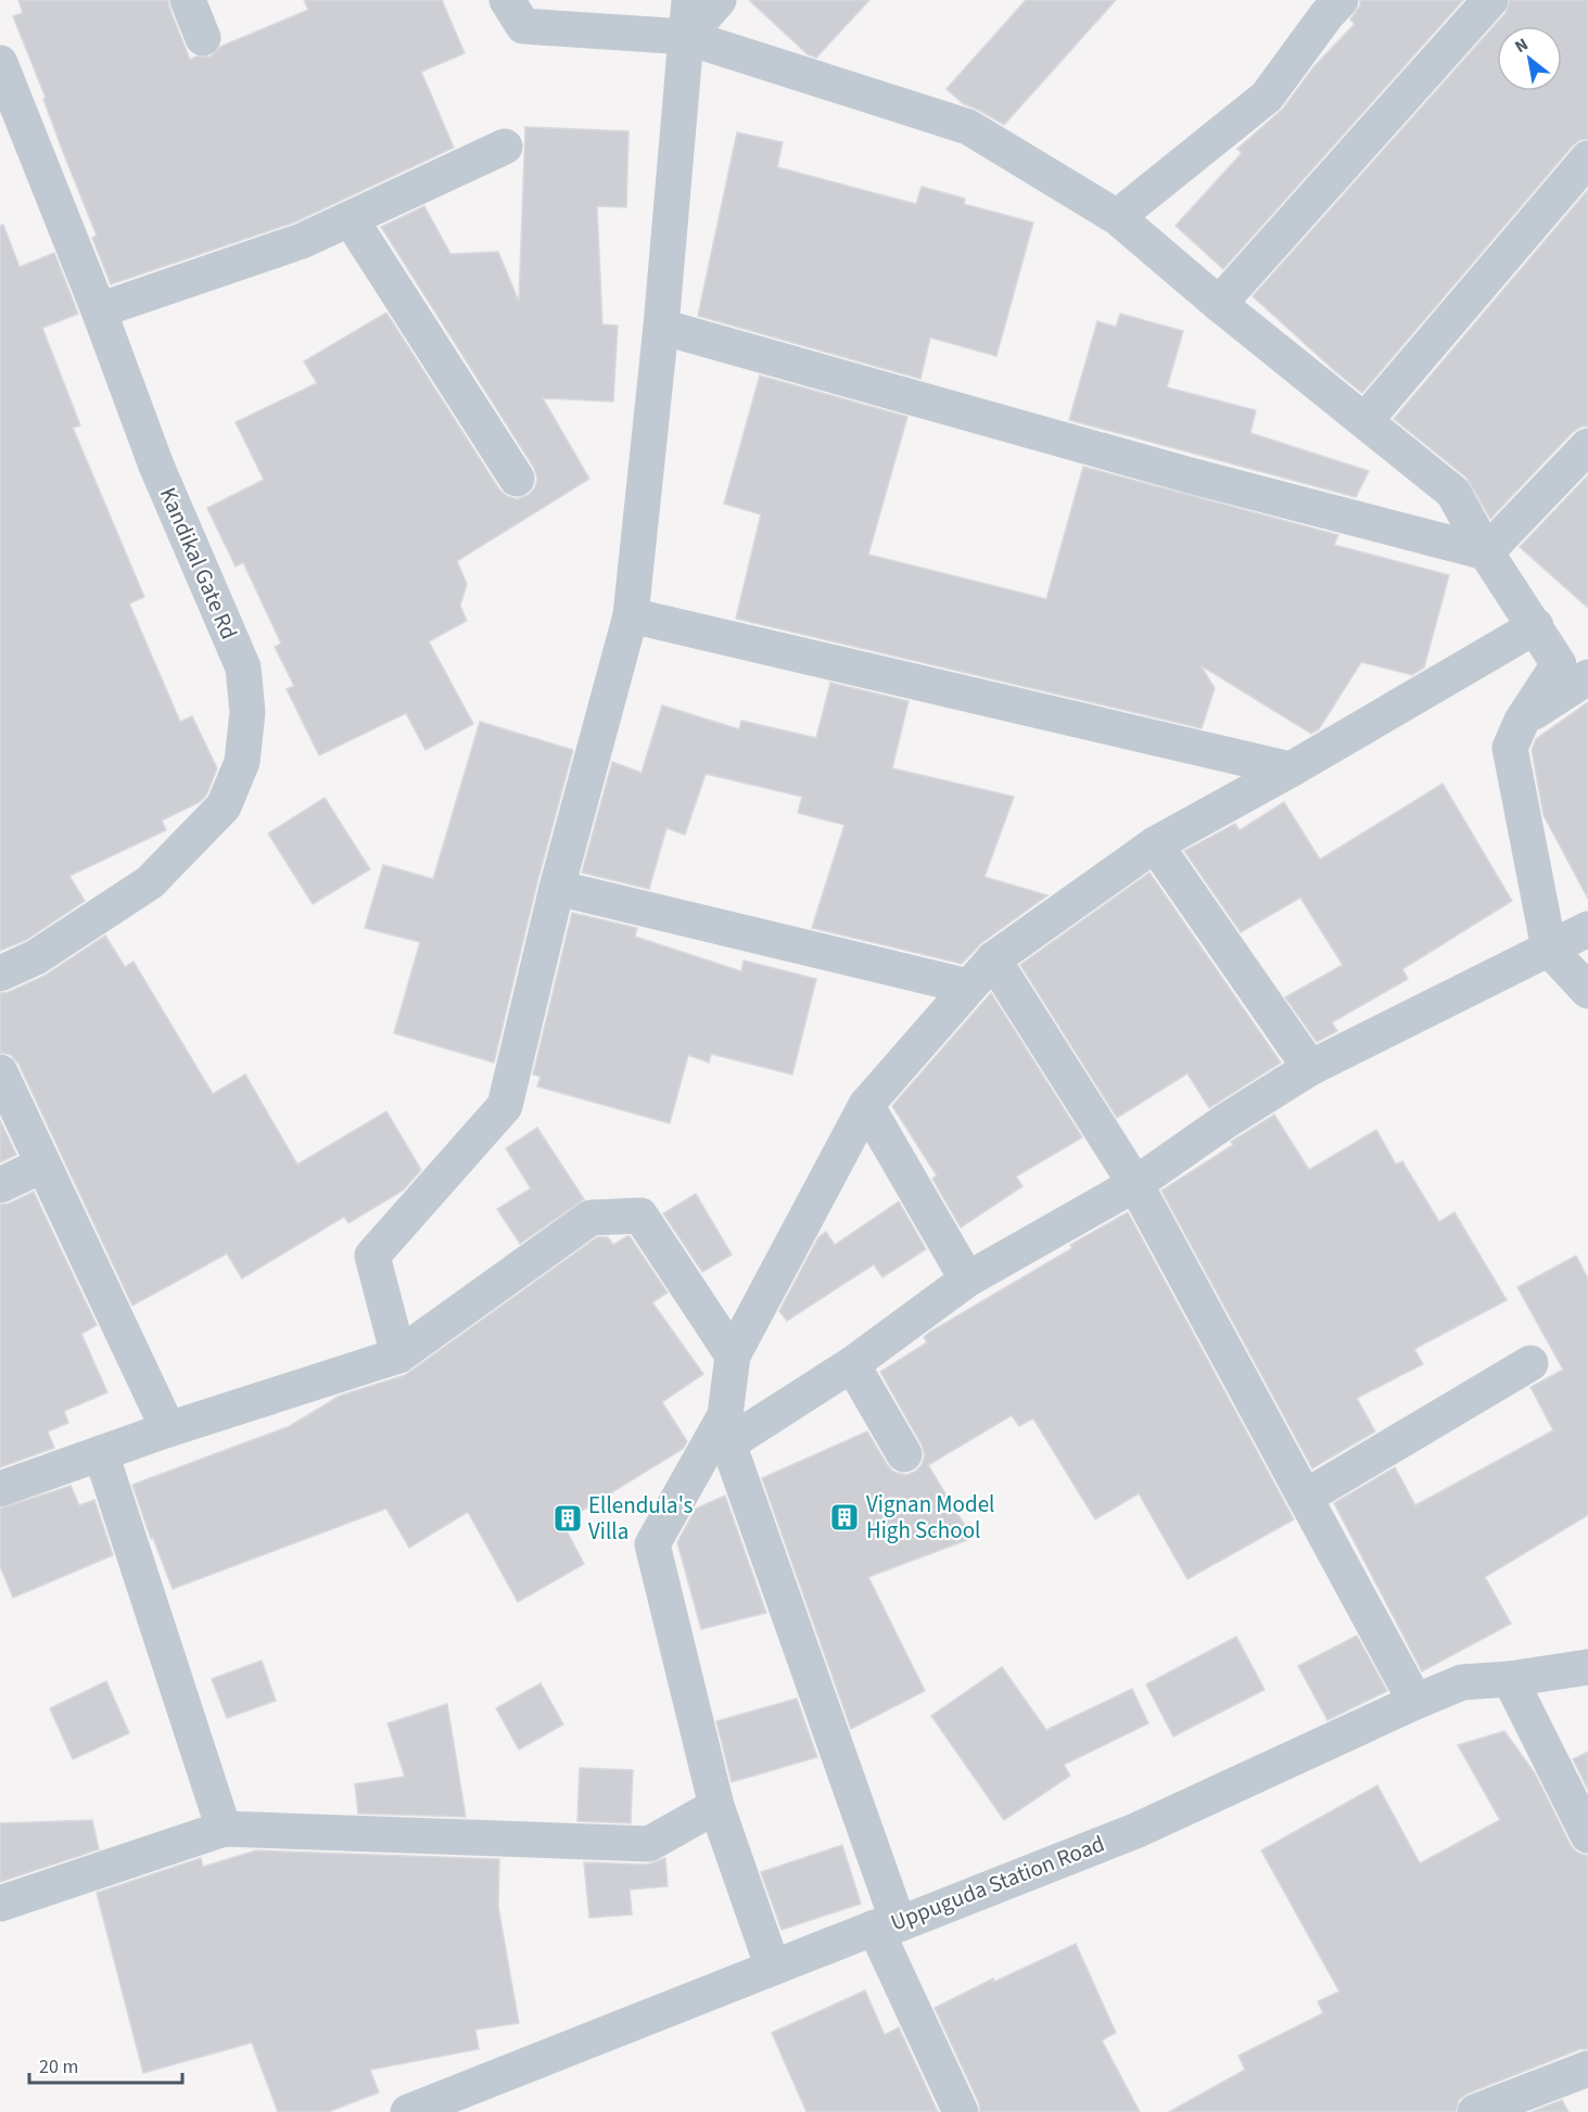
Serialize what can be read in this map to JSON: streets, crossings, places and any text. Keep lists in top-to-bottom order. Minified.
{"streets":{"street":["Kandikal Gate Rd","Uppuguda Station Road"]},"places":{"building":["Vignan Model High School","Ellendula's Villa"]},"scale_bar":"20 m","north":"top left"}
